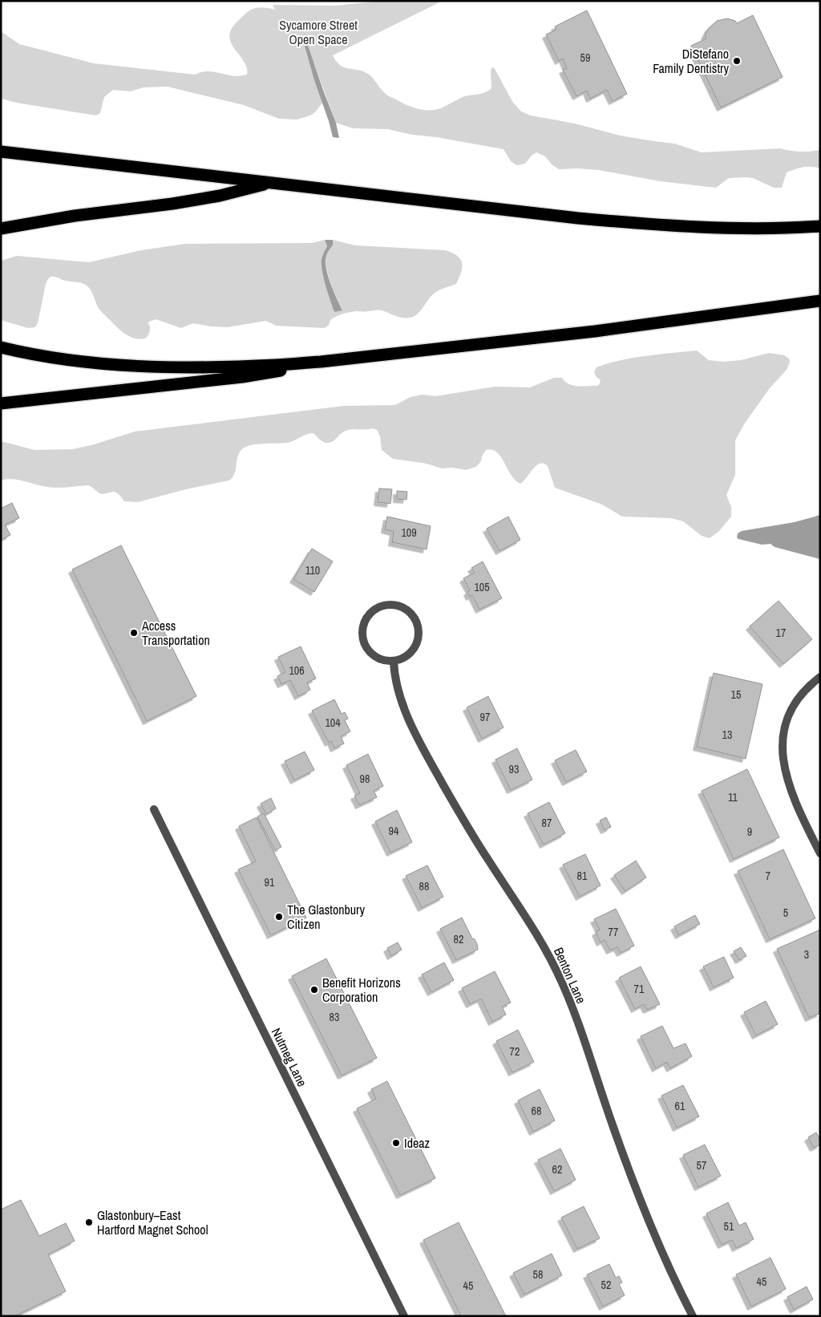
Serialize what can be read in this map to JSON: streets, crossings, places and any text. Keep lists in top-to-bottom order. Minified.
{"streets":{"street":["Benton Lane","Nutmeg Lane"]},"parks":["Sycamore Street Open Space"],"places":["DiStefano Family Dentistry","Access Transportation","The Glastonbury Citizen","Benefit Horizons Corporation","Ideaz","Glastonbury–East Hartford Magnet School"],"house_numbers":["59","109","110","105","17","106","15","97","104","13","93","98","11","87","94","9","81","7","91","88","5","77","82","3","71","83","72","61","68","57","62","51","58","45","52","45"]}
